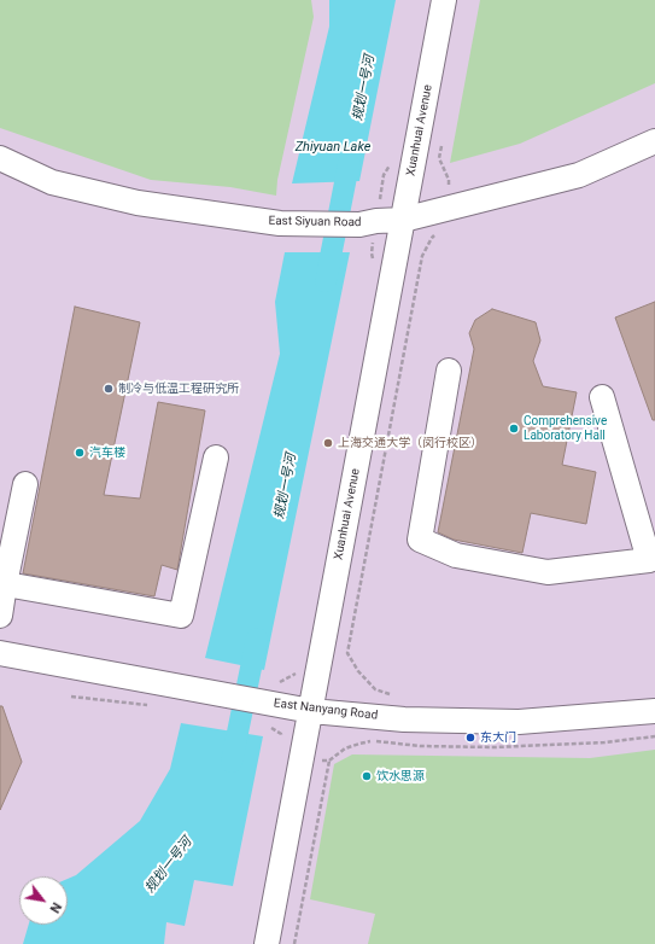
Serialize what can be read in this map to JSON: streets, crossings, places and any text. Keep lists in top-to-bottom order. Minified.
{"streets":{"street":["Xuanhuai Avenue","East Siyuan Road","East Nanyang Road"]},"crossings":[["Xuanhuai Avenue","East Siyuan Road"],["Xuanhuai Avenue","East Nanyang Road"]],"water":["规划一号河","Zhiyuan Lake"],"places":["制冷与低温工程研究所","Comprehensive Laboratory Hall","上海交通大学（闵行校区）","汽车楼","东大门","饮水思源"],"north":"bottom right"}
